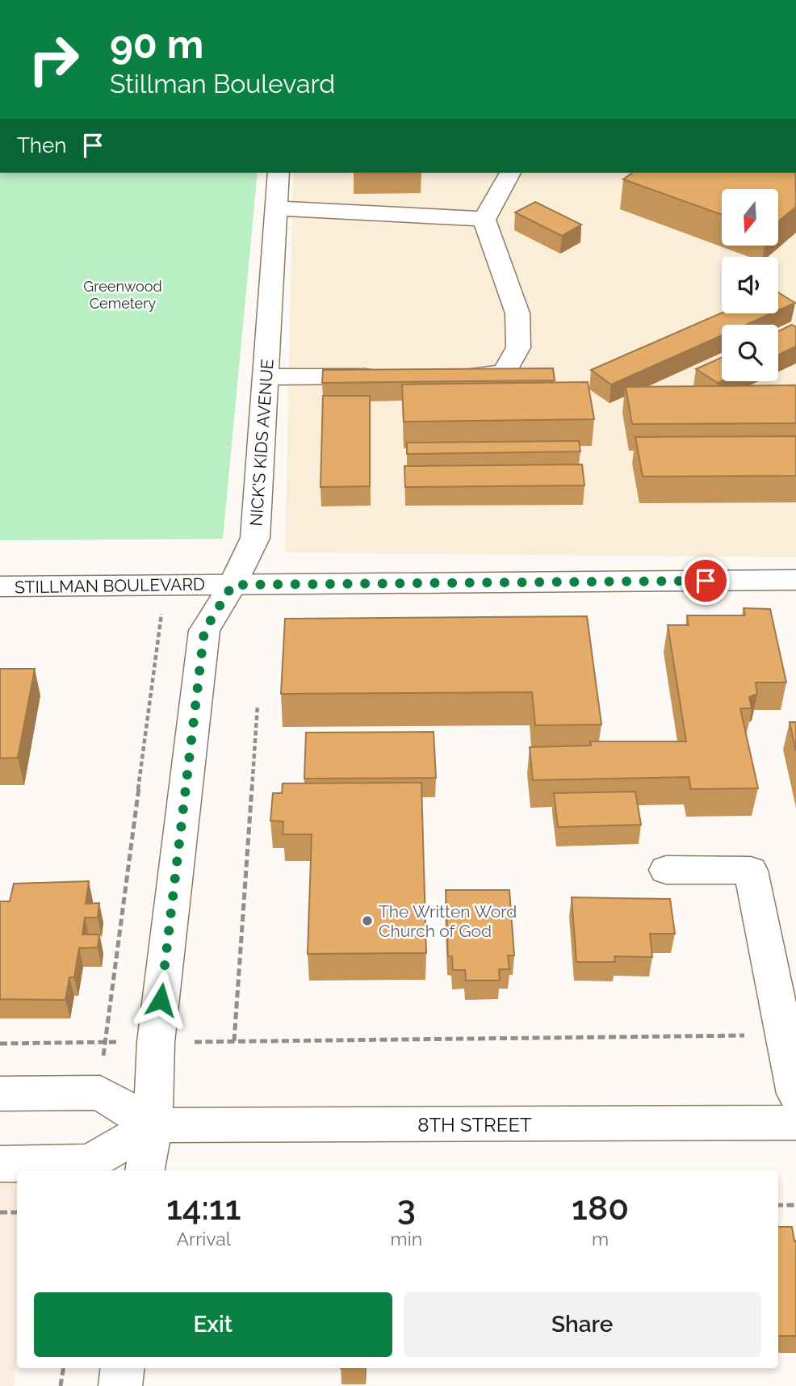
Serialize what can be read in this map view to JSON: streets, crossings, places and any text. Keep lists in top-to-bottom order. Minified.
{"streets":{"street":["NICK'S KIDS AVENUE","STILLMAN BOULEVARD","8TH STREET"]},"crossings":[["NICK'S KIDS AVENUE","STILLMAN BOULEVARD"],["NICK'S KIDS AVENUE","8TH STREET"]],"parks":["Greenwood Cemetery"],"places":["The Written Word Church of God"],"north":"bottom","page":{"turn":["90 m","Stillman Boulevard"],"then":"Then","eta":["14:11","Arrival","3","min","180","m"],"buttons":["Exit","Share"]}}
